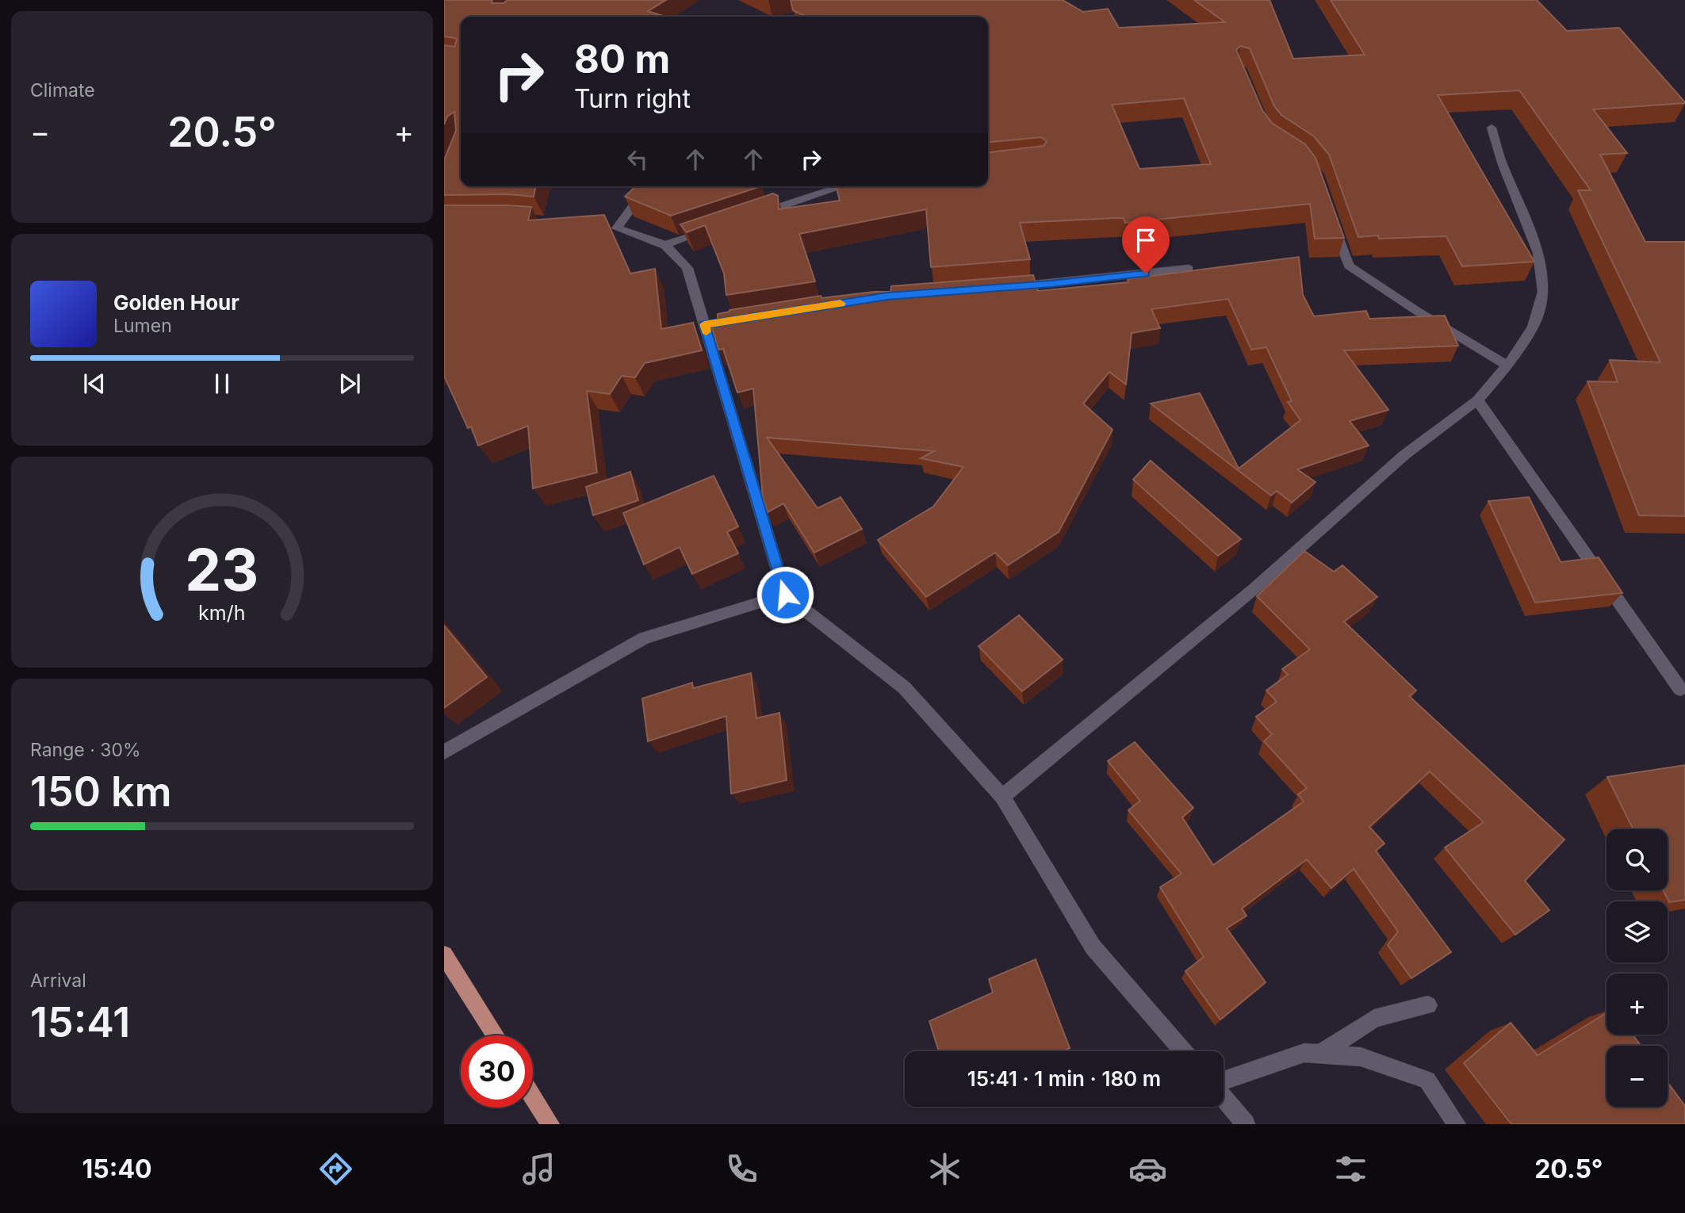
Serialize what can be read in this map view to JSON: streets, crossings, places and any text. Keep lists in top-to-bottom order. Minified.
{"page":{"tile":["Climate",["Range · 30%","150 km"],["Arrival","15:41"]],"turn":["80 m","Turn right"],"heat":["−","20.5°","+"],"song":["Golden Hour","Lumen"],"map_buttons":["+","−"],"limit":"30","trip":"15:41 · 1 min · 180 m","tabs":["15:40","20.5°"],"gauge":["23","km/h"]}}
